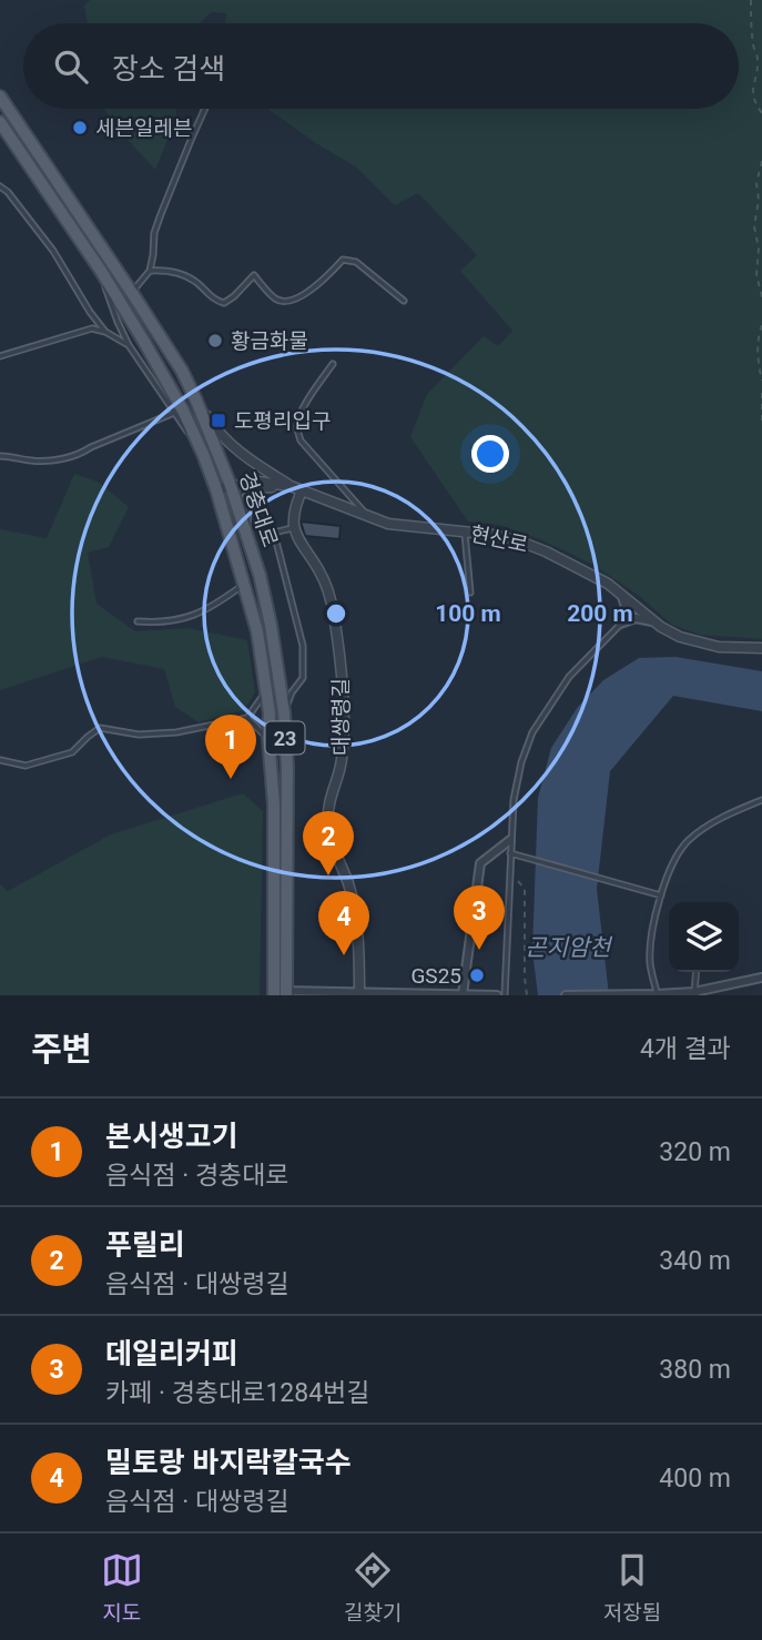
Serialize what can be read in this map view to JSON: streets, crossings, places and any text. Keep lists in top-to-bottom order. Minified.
{"streets":{"main road":["경충대로","23"],"street":["현산로","대쌍령길"]},"crossings":[["경충대로","현산로"]],"water":["곤지암천"],"places":{"other":["세븐일레븐","황금화물","GS25"],"transit":["도평리입구"]},"page":{"search":"장소 검색","pins":["1","2","3","4"],"heading":["주변","4개 결과"],"list":[{"mark":"1","name":"본시생고기","note":"음식점 · 경충대로","value":"320 m"},{"mark":"2","name":"푸릴리","note":"음식점 · 대쌍령길","value":"340 m"},{"mark":"3","name":"데일리커피","note":"카페 · 경충대로1284번길","value":"380 m"},{"mark":"4","name":"밀토랑 바지락칼국수","note":"음식점 · 대쌍령길","value":"400 m"}],"nav":["지도","길찾기","저장됨"]},"rings":["100 m","200 m"]}
